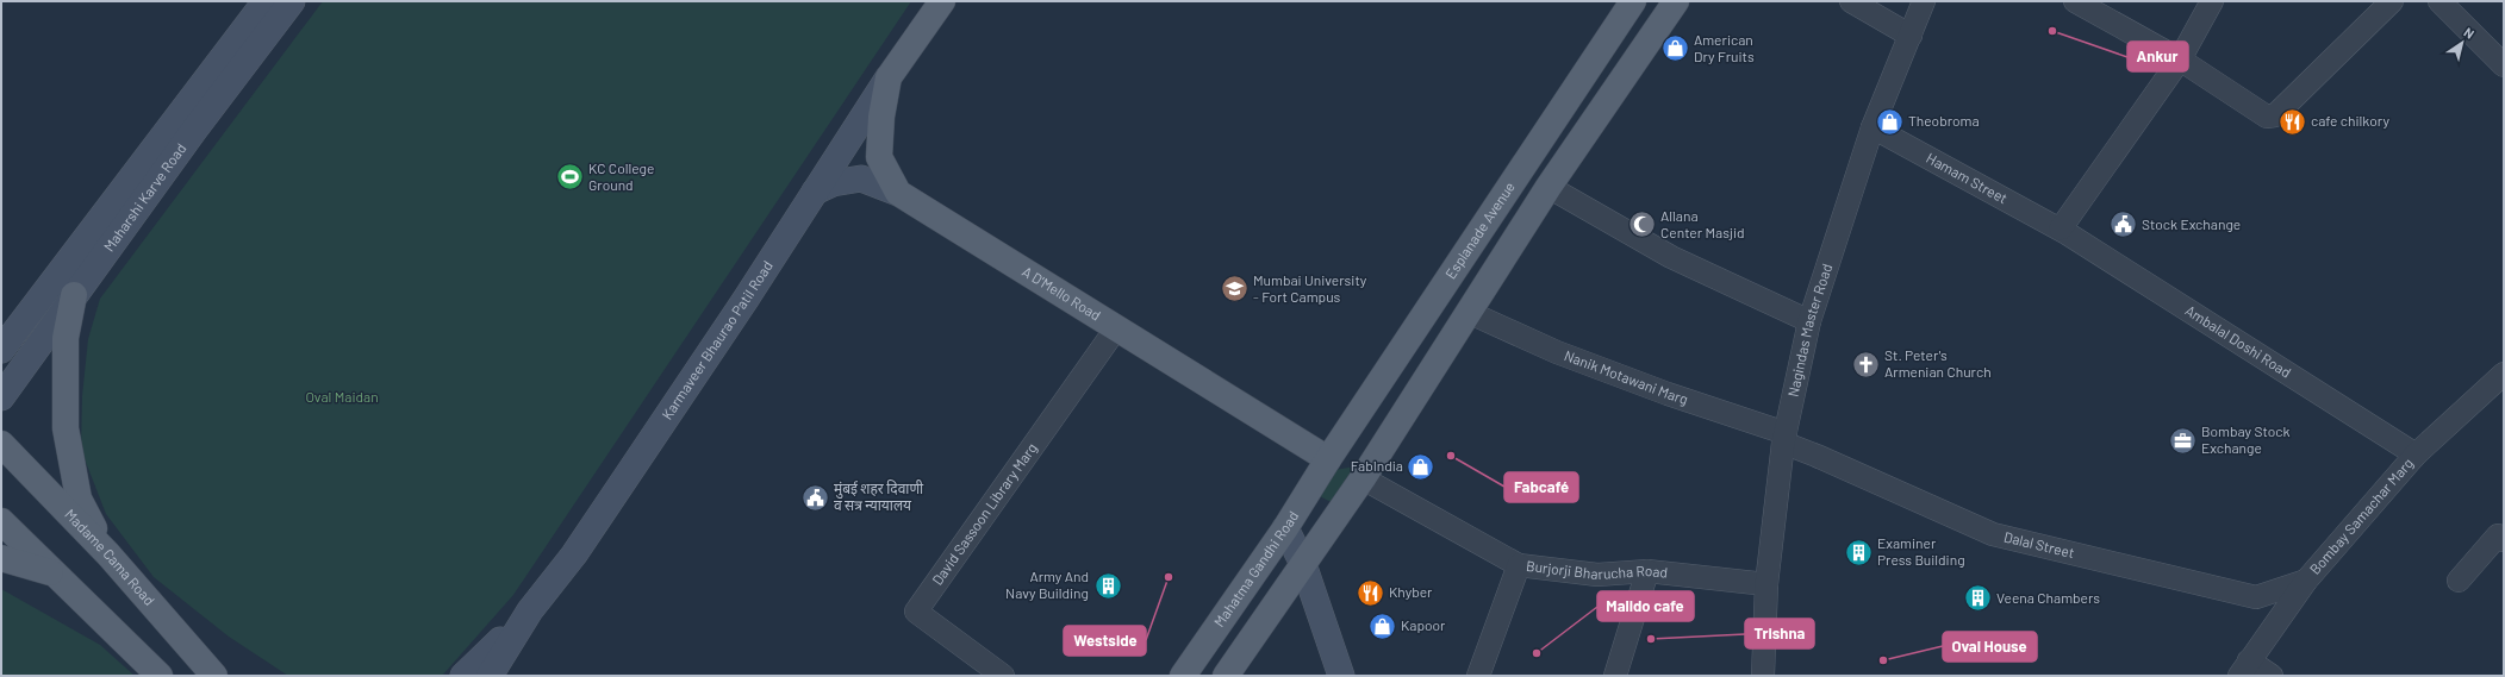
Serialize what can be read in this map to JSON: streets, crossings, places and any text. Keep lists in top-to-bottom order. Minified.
{"streets":{"main road":["Maharshi Karve Road","Esplanade Avenue","A D'Mello Road","Karmaveer Bhaurao Patil Road","Madame Cama Road","Mahatma Gandhi Road"],"street":["Hamam Street","Nagindas Master Road","Ambalal Doshi Road","Nanik Motawani Marg","David Sassoon Library Marg","Bombay Samachar Marg","Dalal Street","Burjorji Bharucha Road"]},"crossings":[["Hamam Street","Nagindas Master Road"],["Hamam Street","Ambalal Doshi Road"],["Esplanade Avenue","A D'Mello Road"],["Esplanade Avenue","Mahatma Gandhi Road"],["A D'Mello Road","Karmaveer Bhaurao Patil Road"],["A D'Mello Road","David Sassoon Library Marg"],["A D'Mello Road","Mahatma Gandhi Road"],["Nagindas Master Road","Nanik Motawani Marg"],["Nagindas Master Road","Dalal Street"],["Nagindas Master Road","Burjorji Bharucha Road"],["Ambalal Doshi Road","Bombay Samachar Marg"],["Nanik Motawani Marg","Dalal Street"],["Bombay Samachar Marg","Dalal Street"]],"parks":["Oval Maidan"],"places":{"other":["Ankur","Fabcafé","Westside","Trishna","Malido cafe","Oval House"],"shop":["American Dry Fruits","Theobroma","FabIndia","Kapoor"],"restaurant":["cafe chilkory","Khyber"],"sports":["KC College Ground"],"mosque":["Allana Center Masjid"],"public building":["Stock Exchange","मुंबई शहर दिवाणी व सत्र न्यायालय"],"school or university":["Mumbai University - Fort Campus"],"church":["St. Peter's Armenian Church"],"office":["Bombay Stock Exchange"],"building":["Examiner Press Building","Army And Navy Building","Veena Chambers"]},"north":"top right"}
